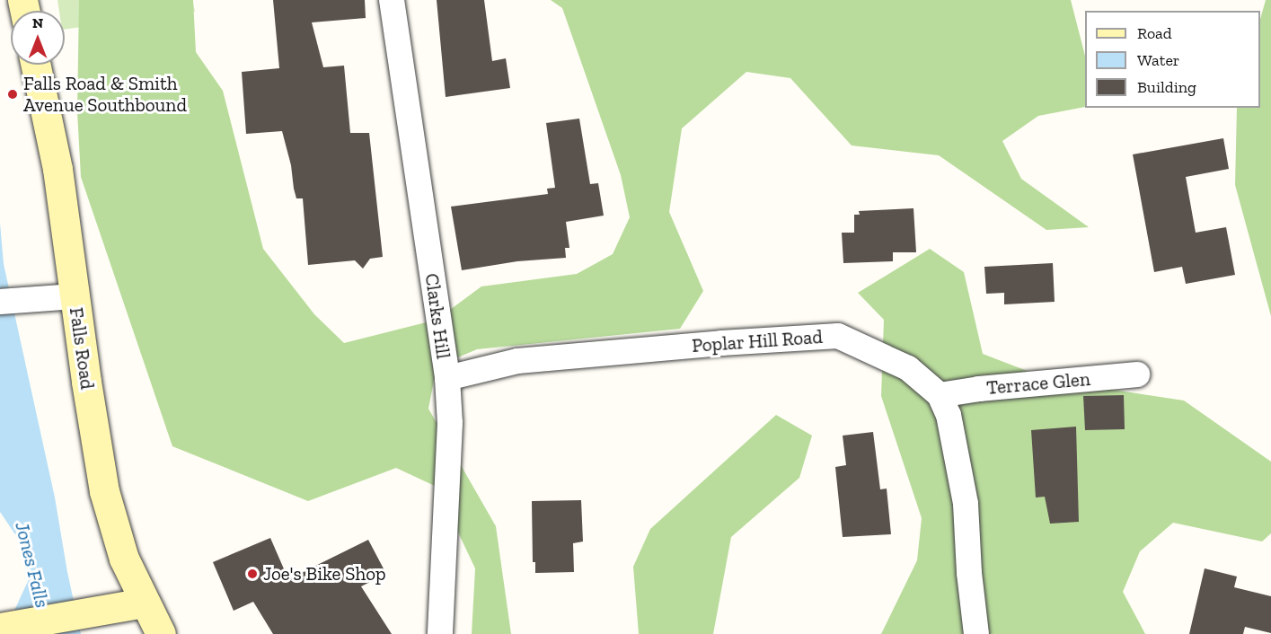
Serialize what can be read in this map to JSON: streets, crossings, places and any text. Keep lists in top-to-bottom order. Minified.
{"streets":{"main road":["Falls Road"],"street":["Clarks Hill","Poplar Hill Road","Terrace Glen"]},"crossings":[["Clarks Hill","Poplar Hill Road"],["Poplar Hill Road","Terrace Glen"]],"water":["Jones Falls"],"places":["Falls Road & Smith Avenue Southbound","Joe's Bike Shop"],"legend":["Road","Water","Building"],"north":"top"}
